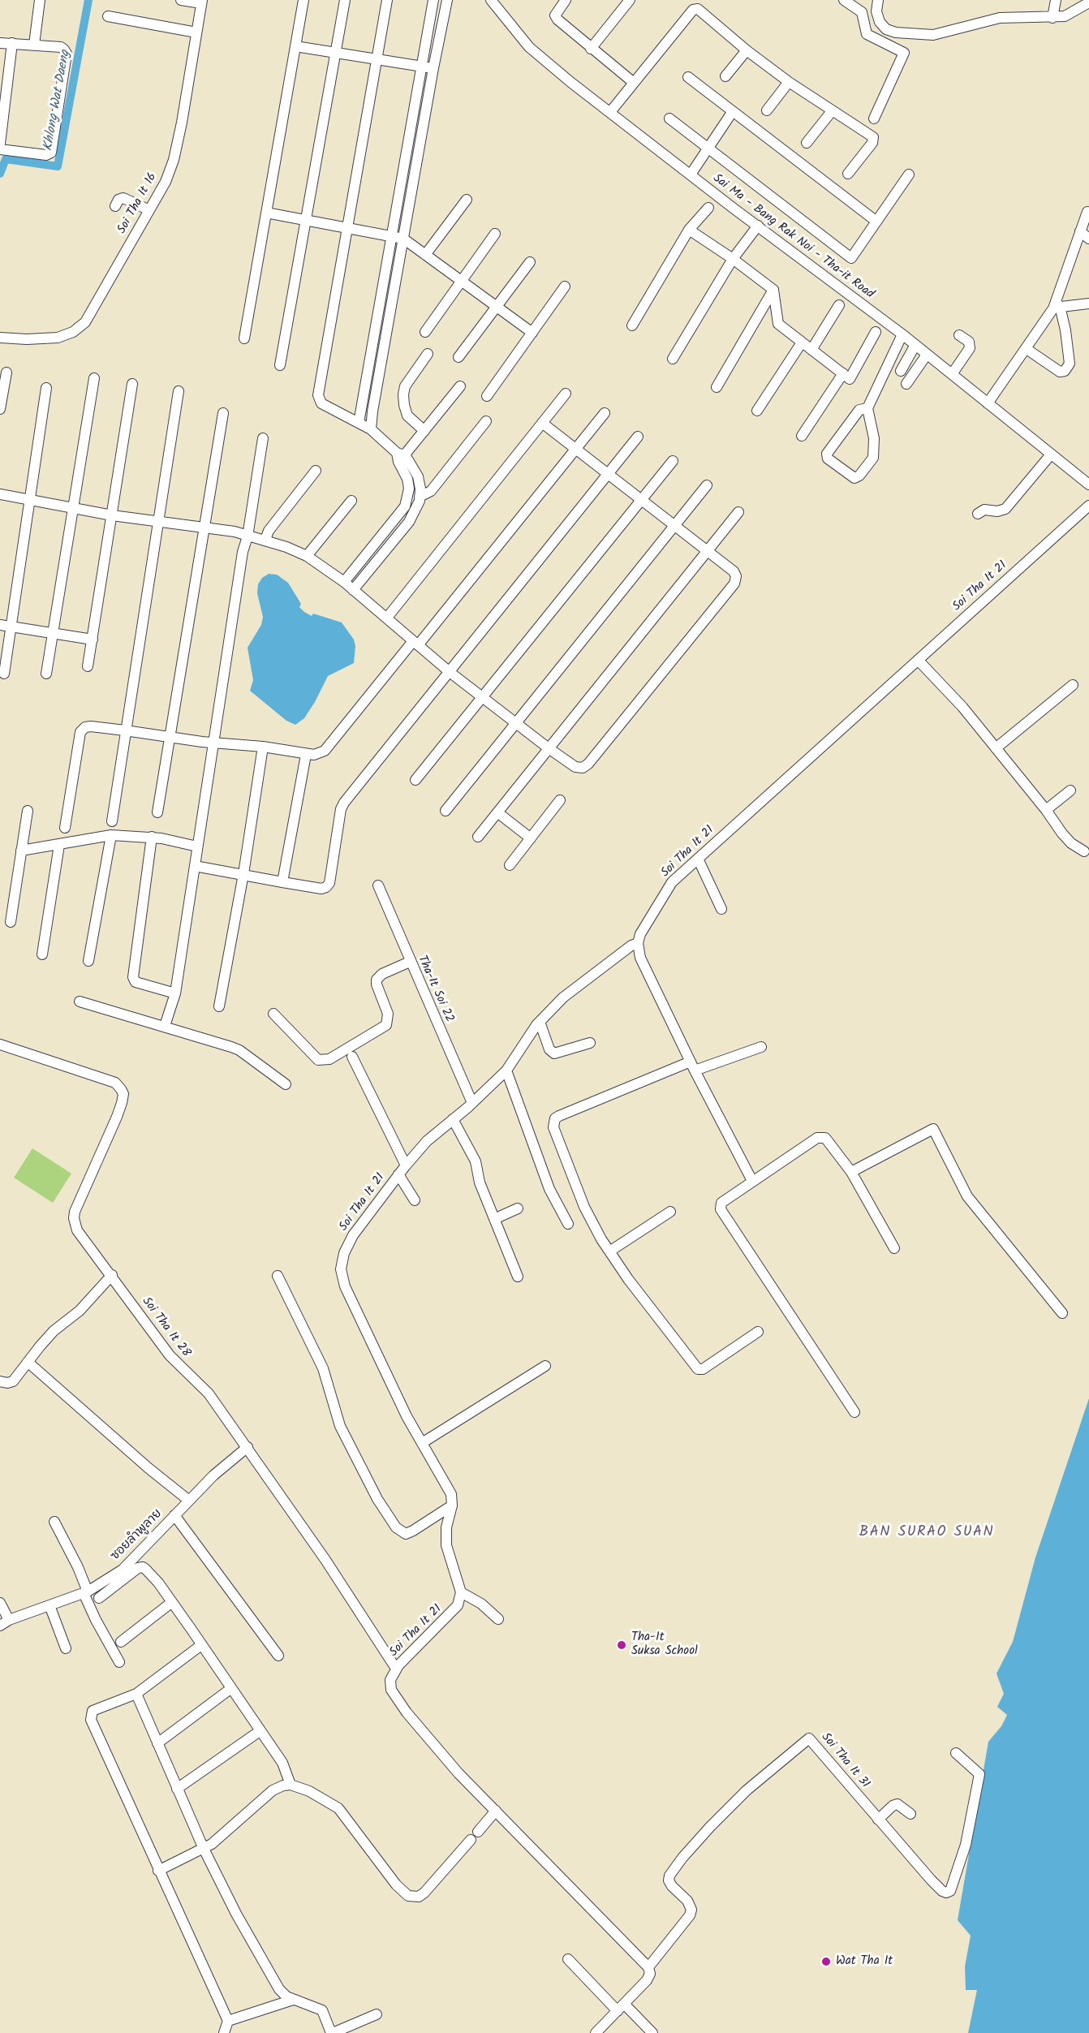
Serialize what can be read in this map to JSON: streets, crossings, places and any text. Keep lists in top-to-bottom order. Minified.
{"streets":{"street":["Soi Tha It 16","Sai Ma - Bang Rak Noi - Tha-it Road","Soi Tha It 21","Tha-It Soi 22","Soi Tha It 28","ซอยลำพูลาย","Soi Tha It 31"]},"crossings":[["Soi Tha It 21","Tha-It Soi 22"],["Soi Tha It 21","Soi Tha It 28"],["Soi Tha It 21","Soi Tha It 31"],["Soi Tha It 28","ซอยลำพูลาย"]],"districts":["BAN SURAO SUAN"],"water":["Khlong Wat Daeng"],"places":["Tha-It Suksa School","Wat Tha It"]}
